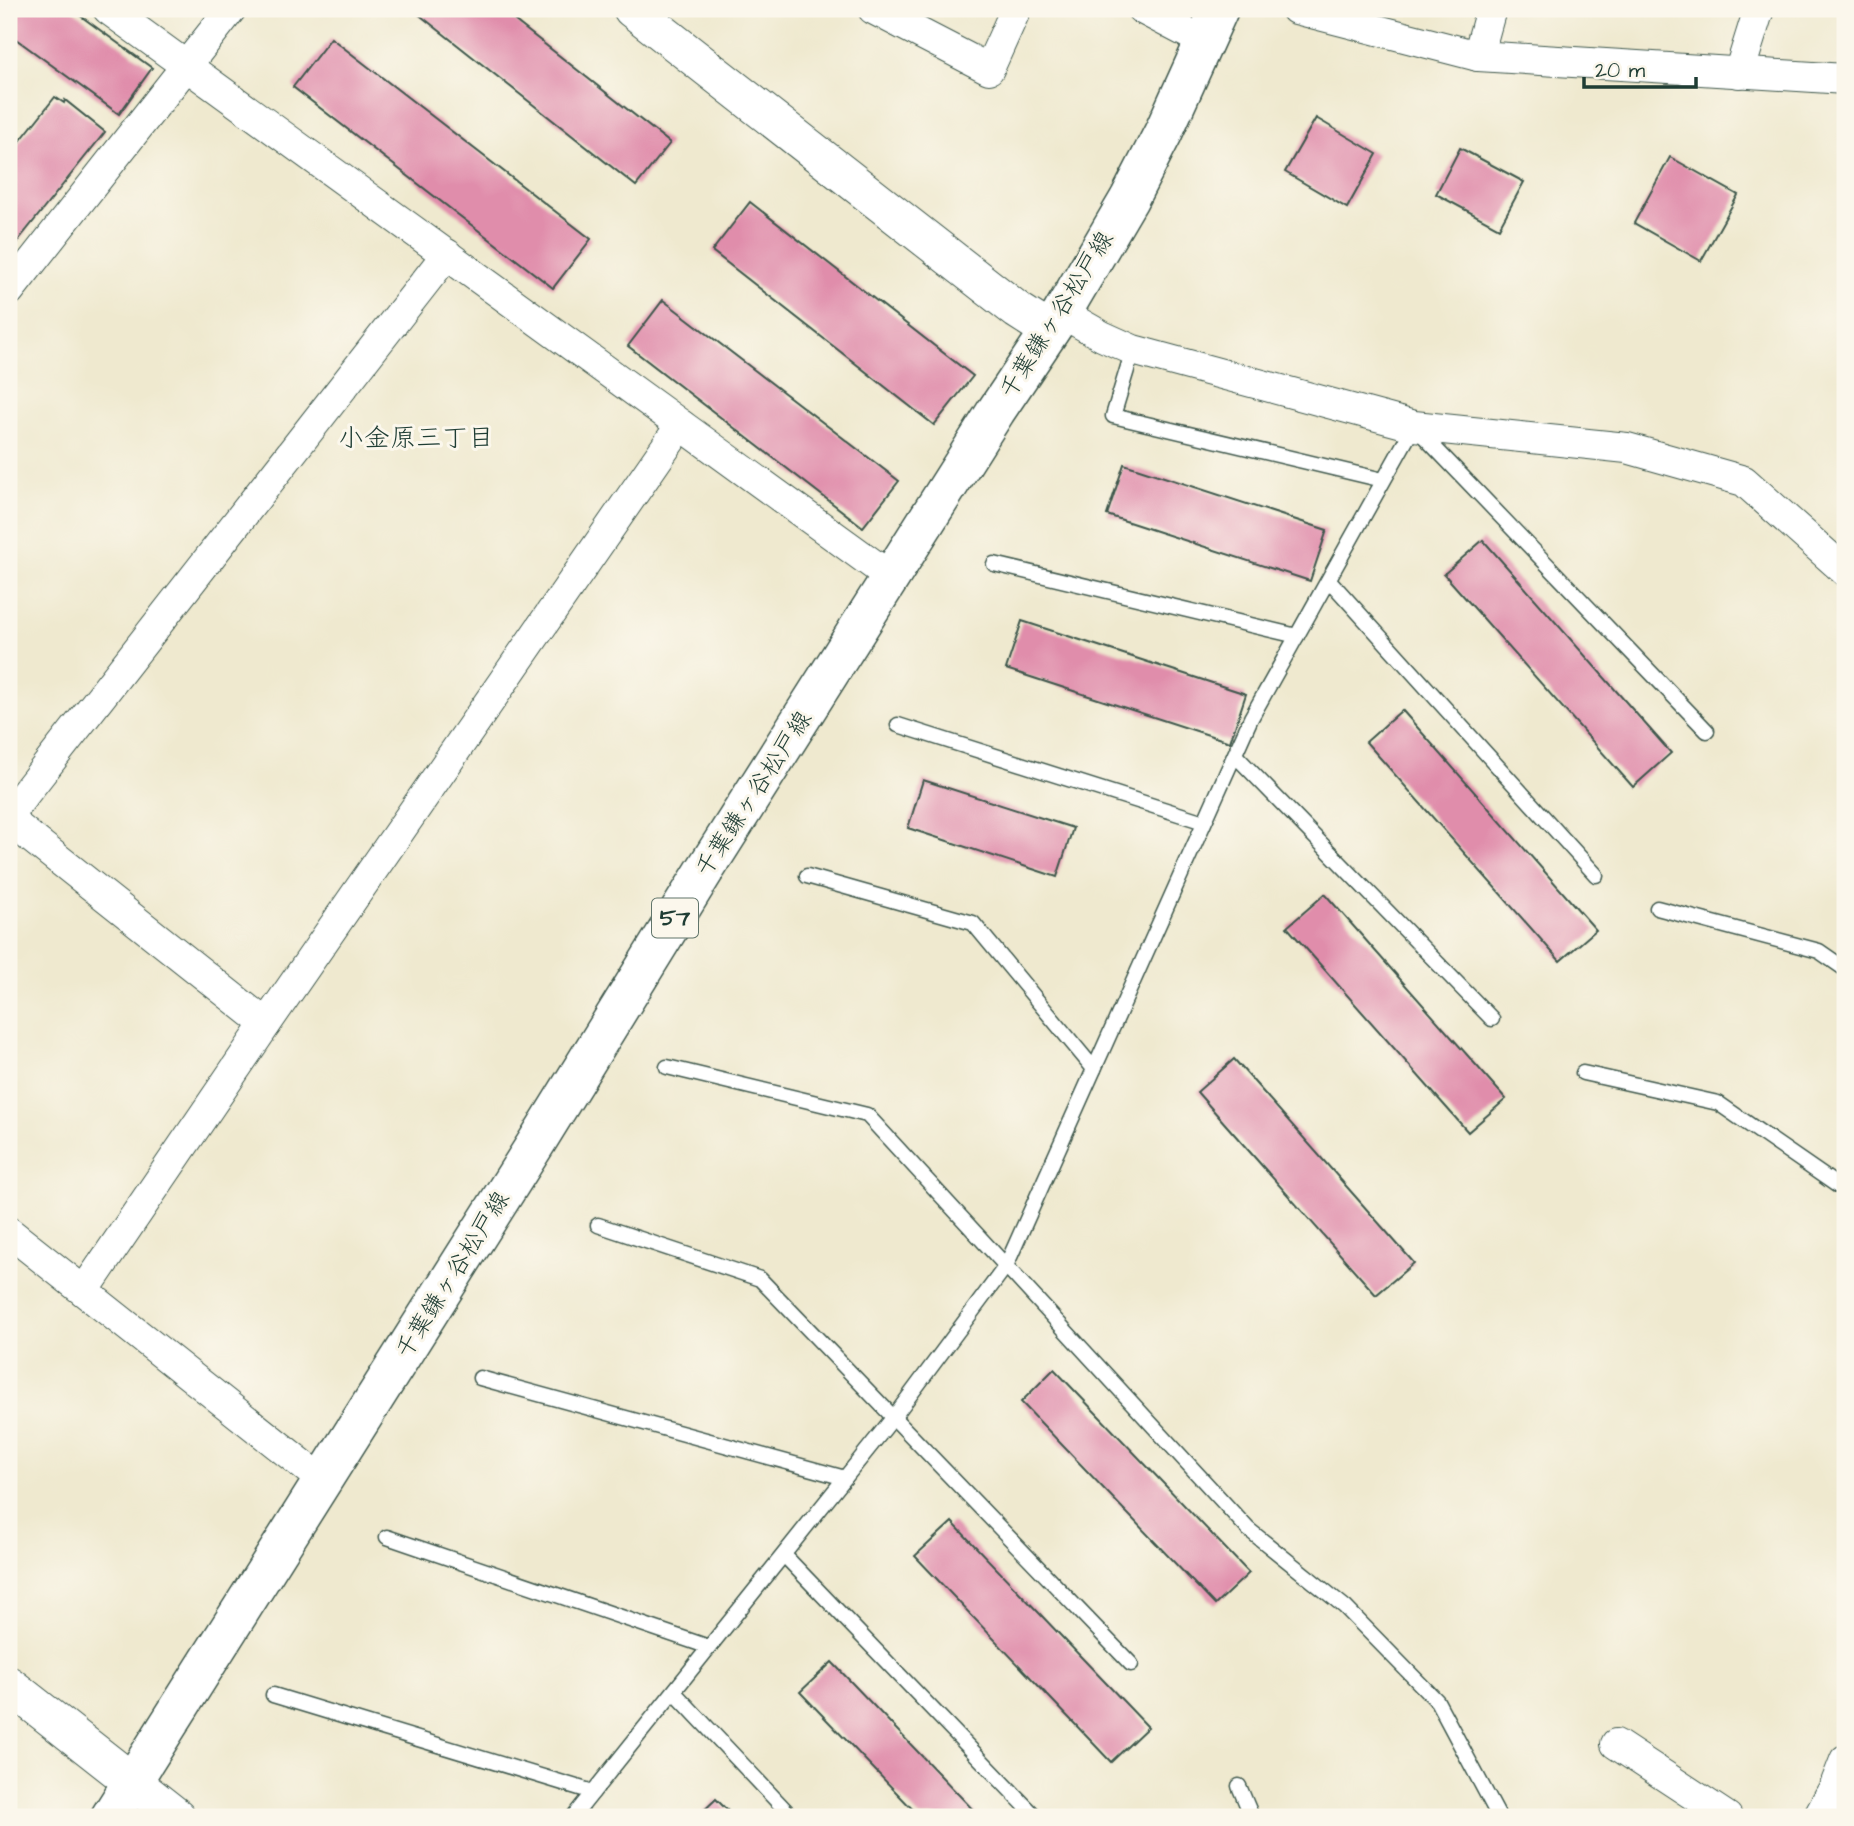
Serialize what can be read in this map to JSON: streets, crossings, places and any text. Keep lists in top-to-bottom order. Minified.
{"streets":{"main road":["千葉鎌ヶ谷松戸線","57"]},"districts":["小金原三丁目"],"scale_bar":"20 m"}
